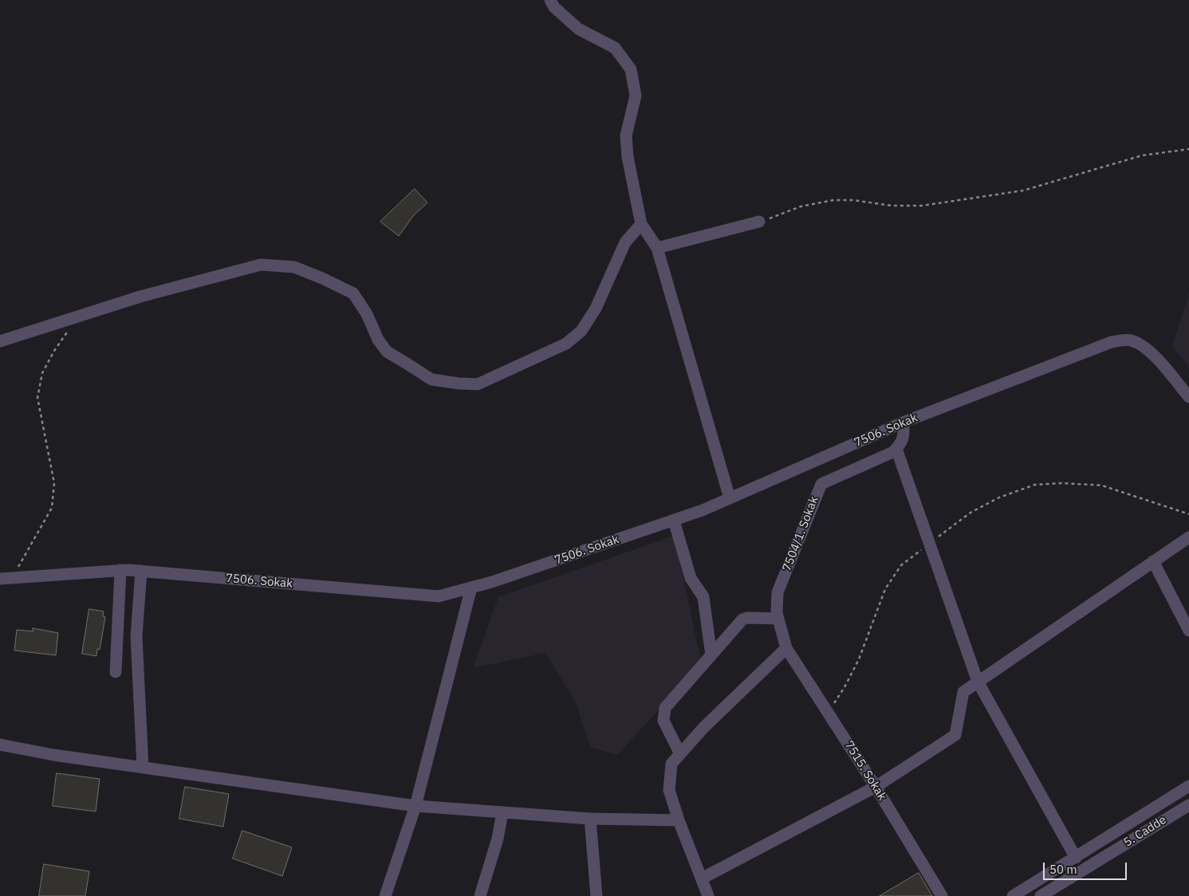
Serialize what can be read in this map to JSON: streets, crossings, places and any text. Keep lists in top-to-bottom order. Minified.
{"streets":{"street":["7506. Sokak","7504/1. Sokak","7515. Sokak","5. Cadde"]},"crossings":[["7504/1. Sokak","7515. Sokak"]],"scale_bar":"50 m"}
